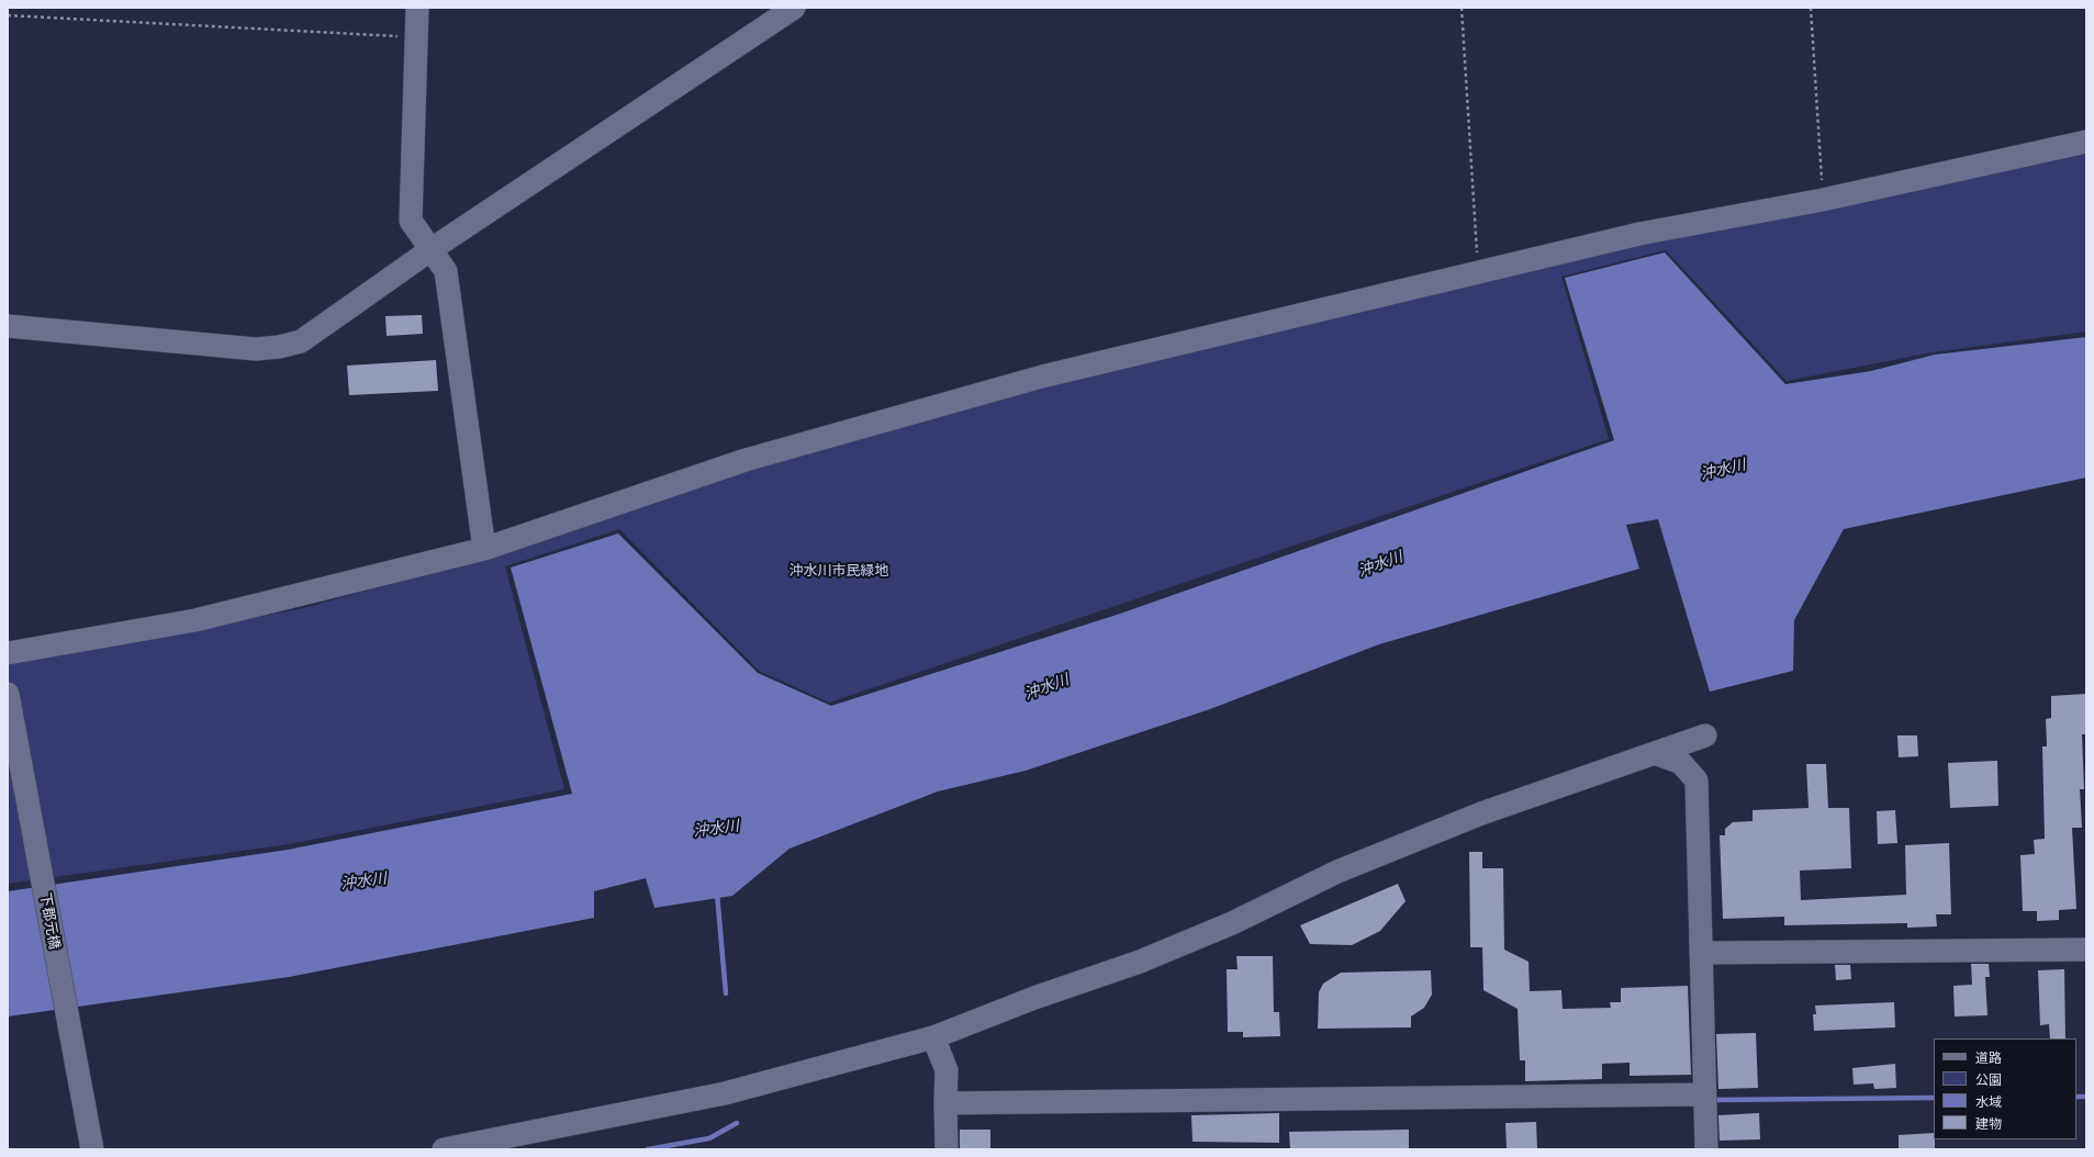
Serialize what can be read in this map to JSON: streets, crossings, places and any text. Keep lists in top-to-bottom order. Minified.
{"streets":{"street":["下郡元橋"]},"water":["沖水川"],"parks":["沖水川市民緑地"],"legend":["道路","公園","水域","建物"]}
